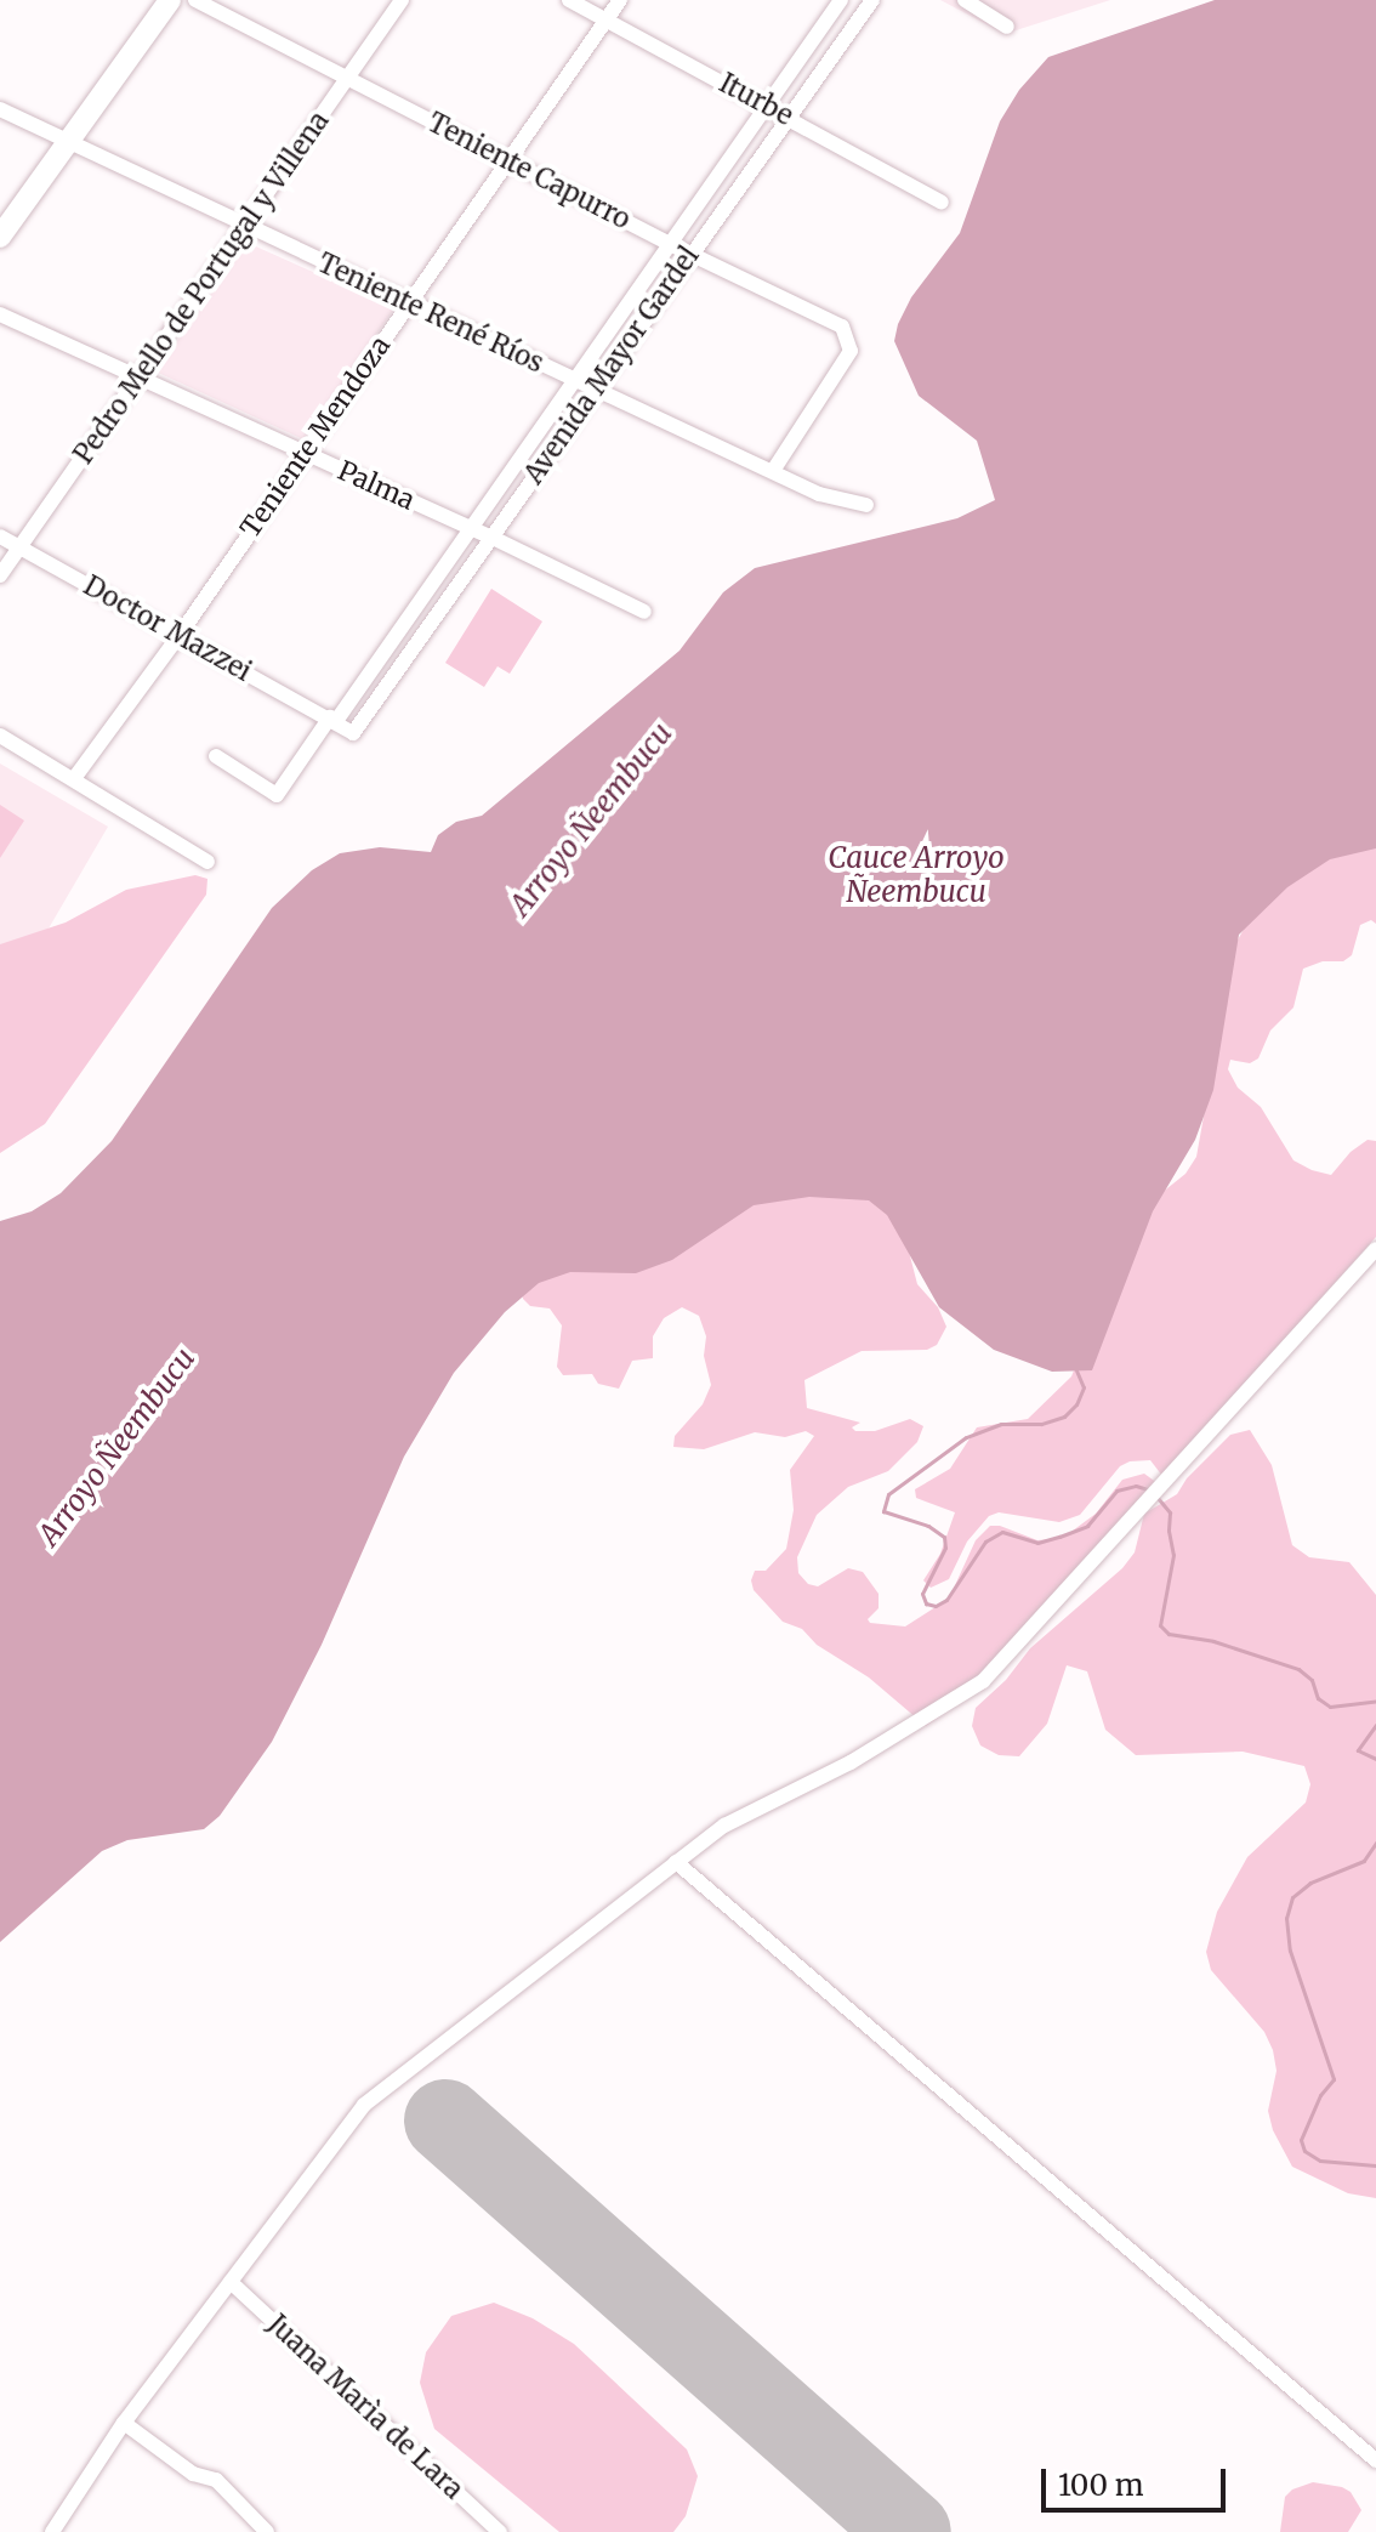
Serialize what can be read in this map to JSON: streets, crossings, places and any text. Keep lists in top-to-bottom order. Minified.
{"streets":{"street":["Iturbe","Teniente Capurro","Pedro Mello de Portugal y Villena","Teniente René Ríos","Avenida Mayor Gardel","Teniente Mendoza","Palma","Doctor Mazzei","Juana Marìa de Lara"]},"crossings":[["Iturbe","Avenida Mayor Gardel"],["Iturbe","Teniente Mendoza"],["Teniente Capurro","Pedro Mello de Portugal y Villena"],["Teniente Capurro","Teniente René Ríos"],["Teniente Capurro","Avenida Mayor Gardel"],["Teniente Capurro","Teniente Mendoza"],["Pedro Mello de Portugal y Villena","Teniente René Ríos"],["Pedro Mello de Portugal y Villena","Palma"],["Pedro Mello de Portugal y Villena","Doctor Mazzei"],["Teniente René Ríos","Avenida Mayor Gardel"],["Teniente René Ríos","Teniente Mendoza"],["Avenida Mayor Gardel","Palma"],["Avenida Mayor Gardel","Doctor Mazzei"],["Teniente Mendoza","Palma"],["Teniente Mendoza","Doctor Mazzei"]],"water":["Arroyo Ñeembucu","Cauce Arroyo Ñeembucu"],"scale_bar":"100 m"}
